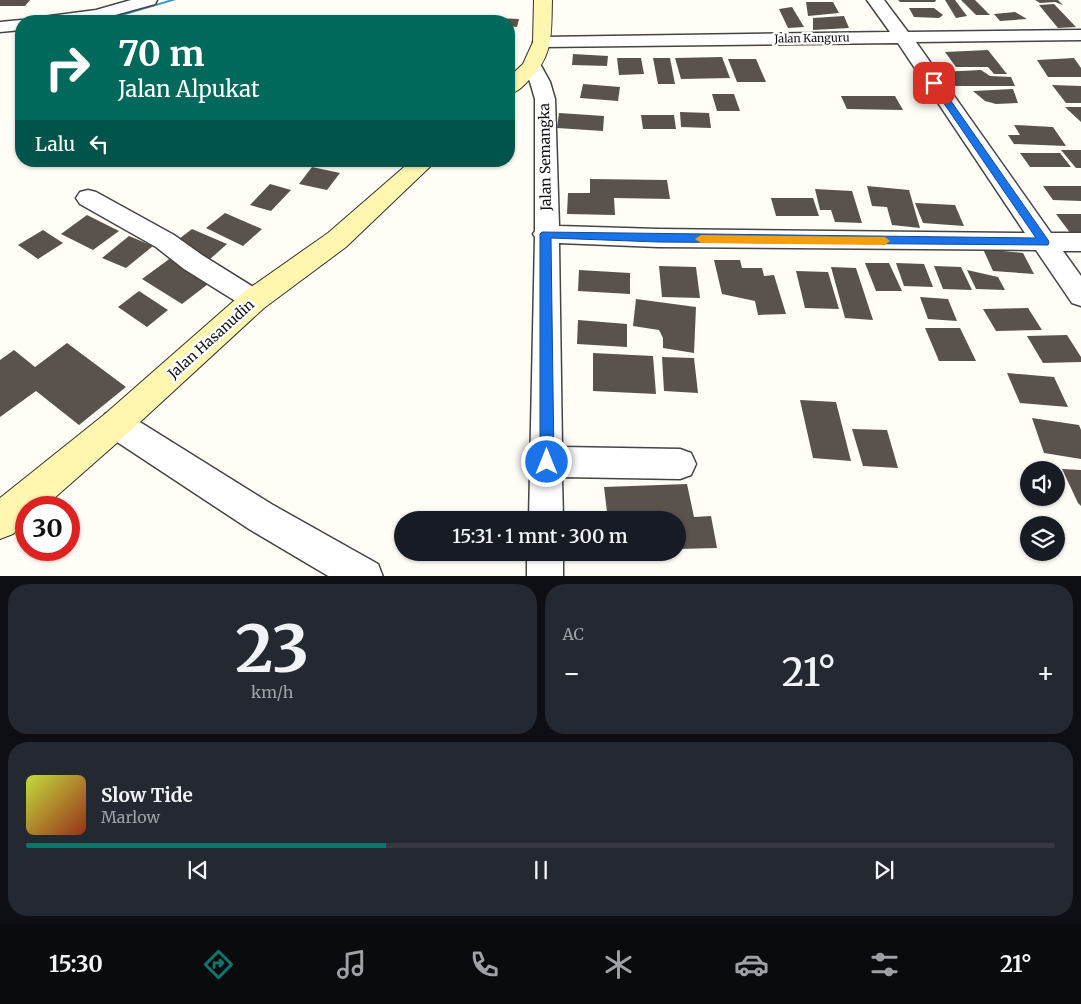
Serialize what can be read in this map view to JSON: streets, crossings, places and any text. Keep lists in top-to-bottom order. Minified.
{"streets":{"main road":["Jalan Hasanudin"],"street":["Jalan Kanguru","Jalan Semangka"]},"page":{"turn":["70 m","Jalan Alpukat"],"then":"Lalu","limit":"30","trip":"15:31 · 1 mnt · 300 m","tile":[["23","km/h"],"AC"],"heat":["−","21°","+"],"song":["Slow Tide","Marlow"],"tabs":["15:30","21°"]}}
